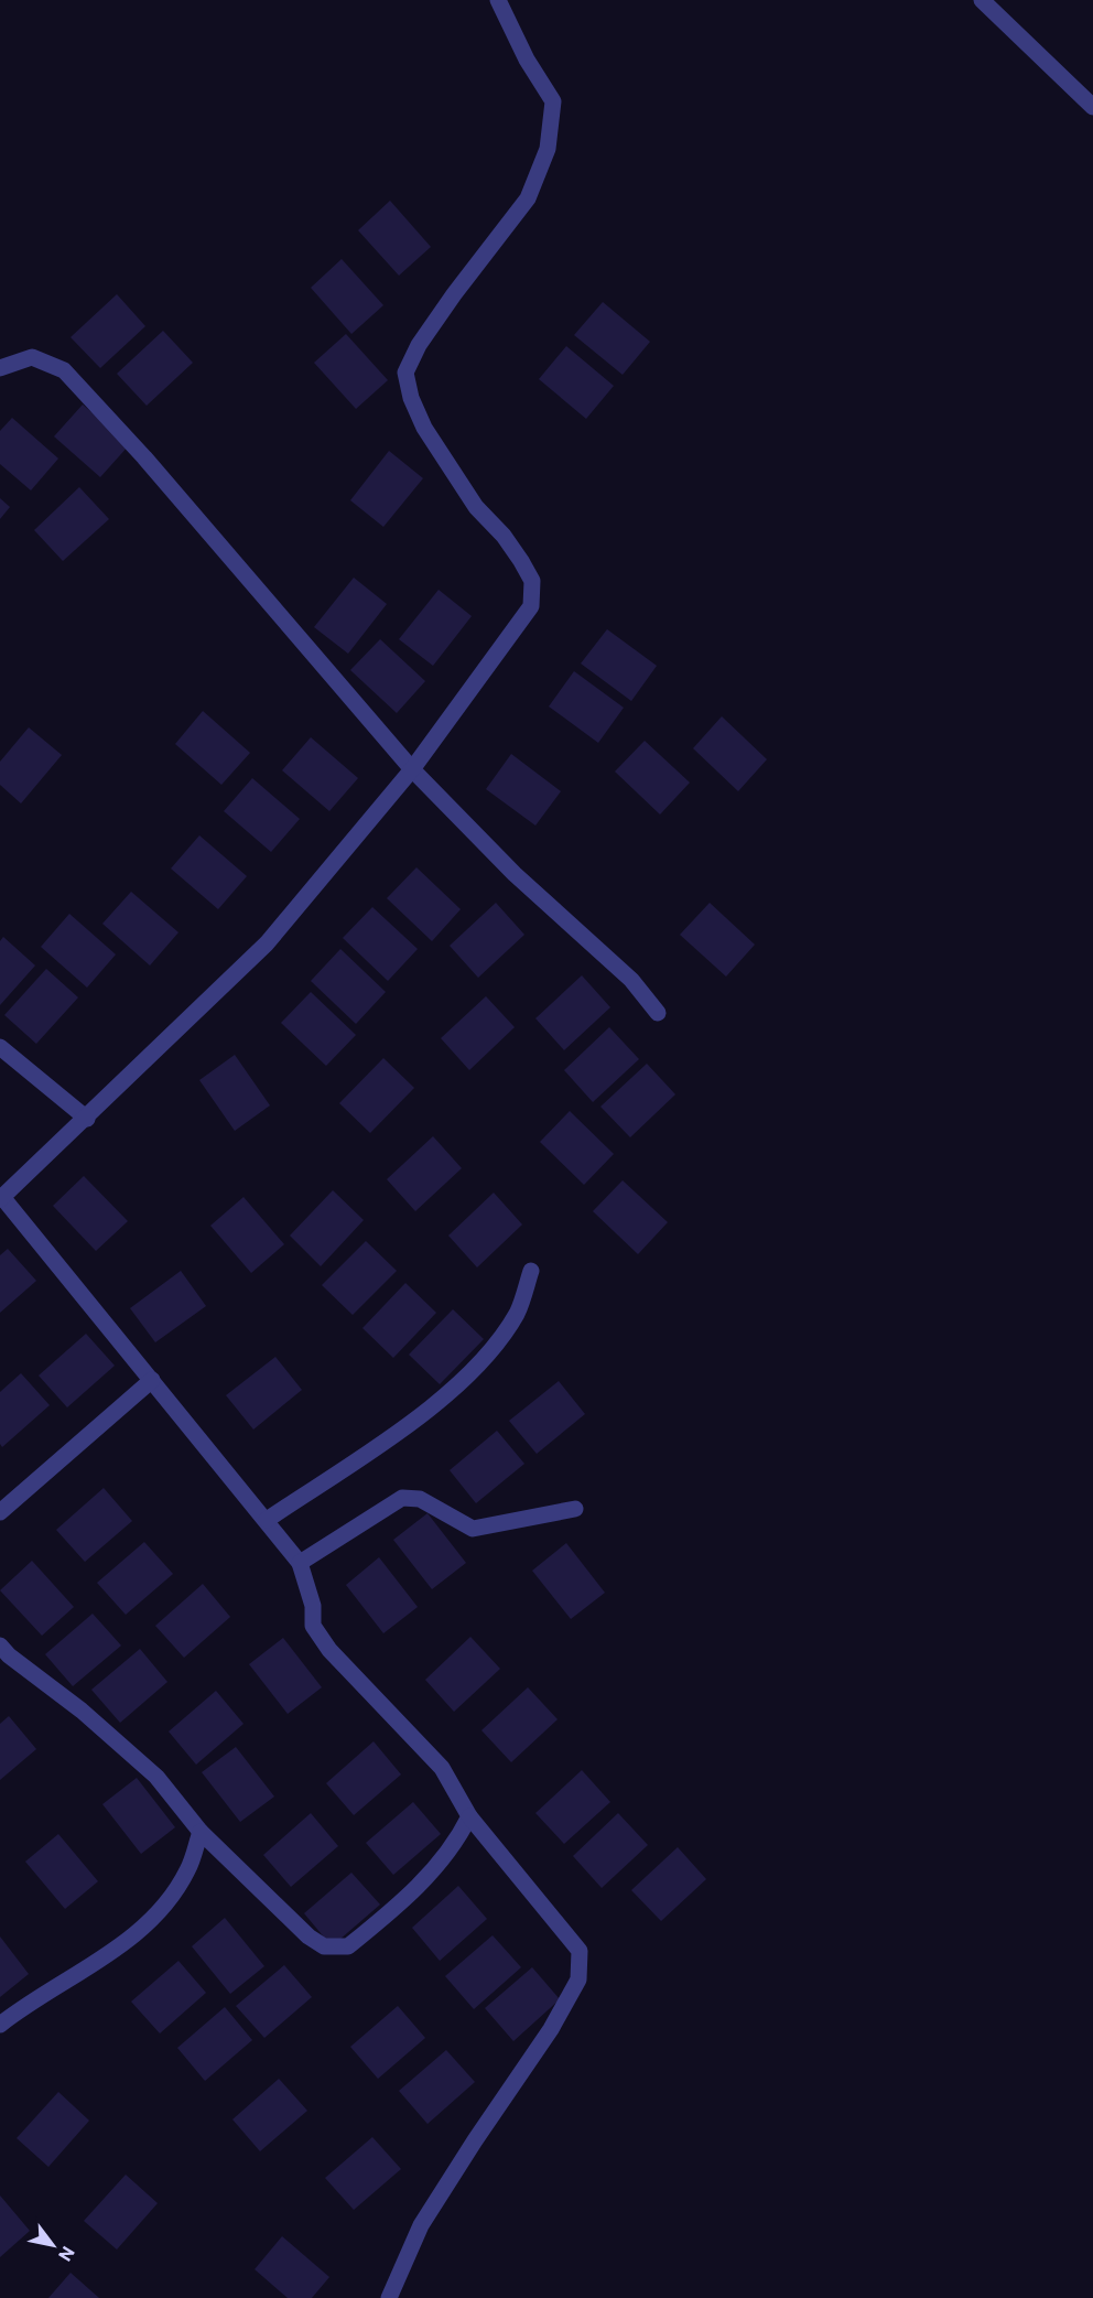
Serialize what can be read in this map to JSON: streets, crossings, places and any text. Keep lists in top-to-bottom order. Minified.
{"north":"bottom right"}
